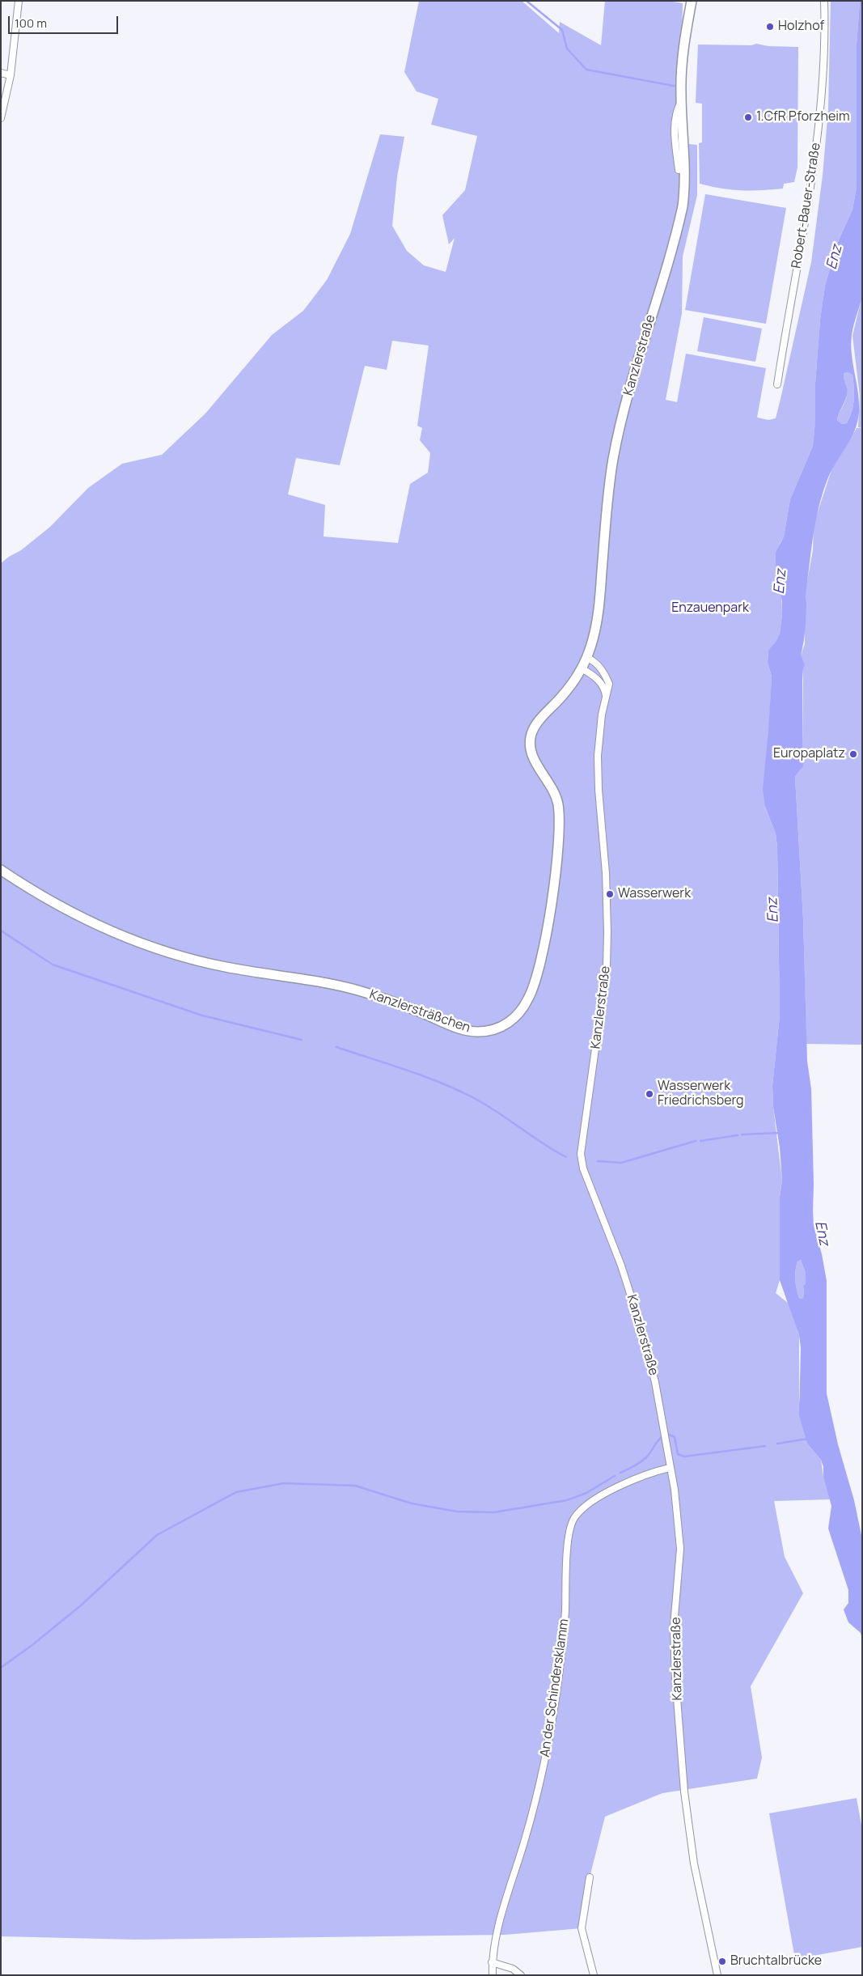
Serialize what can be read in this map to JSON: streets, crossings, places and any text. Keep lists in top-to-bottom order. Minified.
{"streets":{"main road":["Kanzlerstraße","Kanzlersträßchen"],"street":["Robert-Bauer-Straße","An der Schindersklamm"]},"crossings":[["Kanzlerstraße","Kanzlersträßchen"],["Kanzlerstraße","An der Schindersklamm"]],"water":["Enz"],"parks":["Enzauenpark"],"places":["Holzhof","1.CfR Pforzheim","Europaplatz","Wasserwerk","Wasserwerk Friedrichsberg","Bruchtalbrücke"],"scale_bar":"100 m"}
